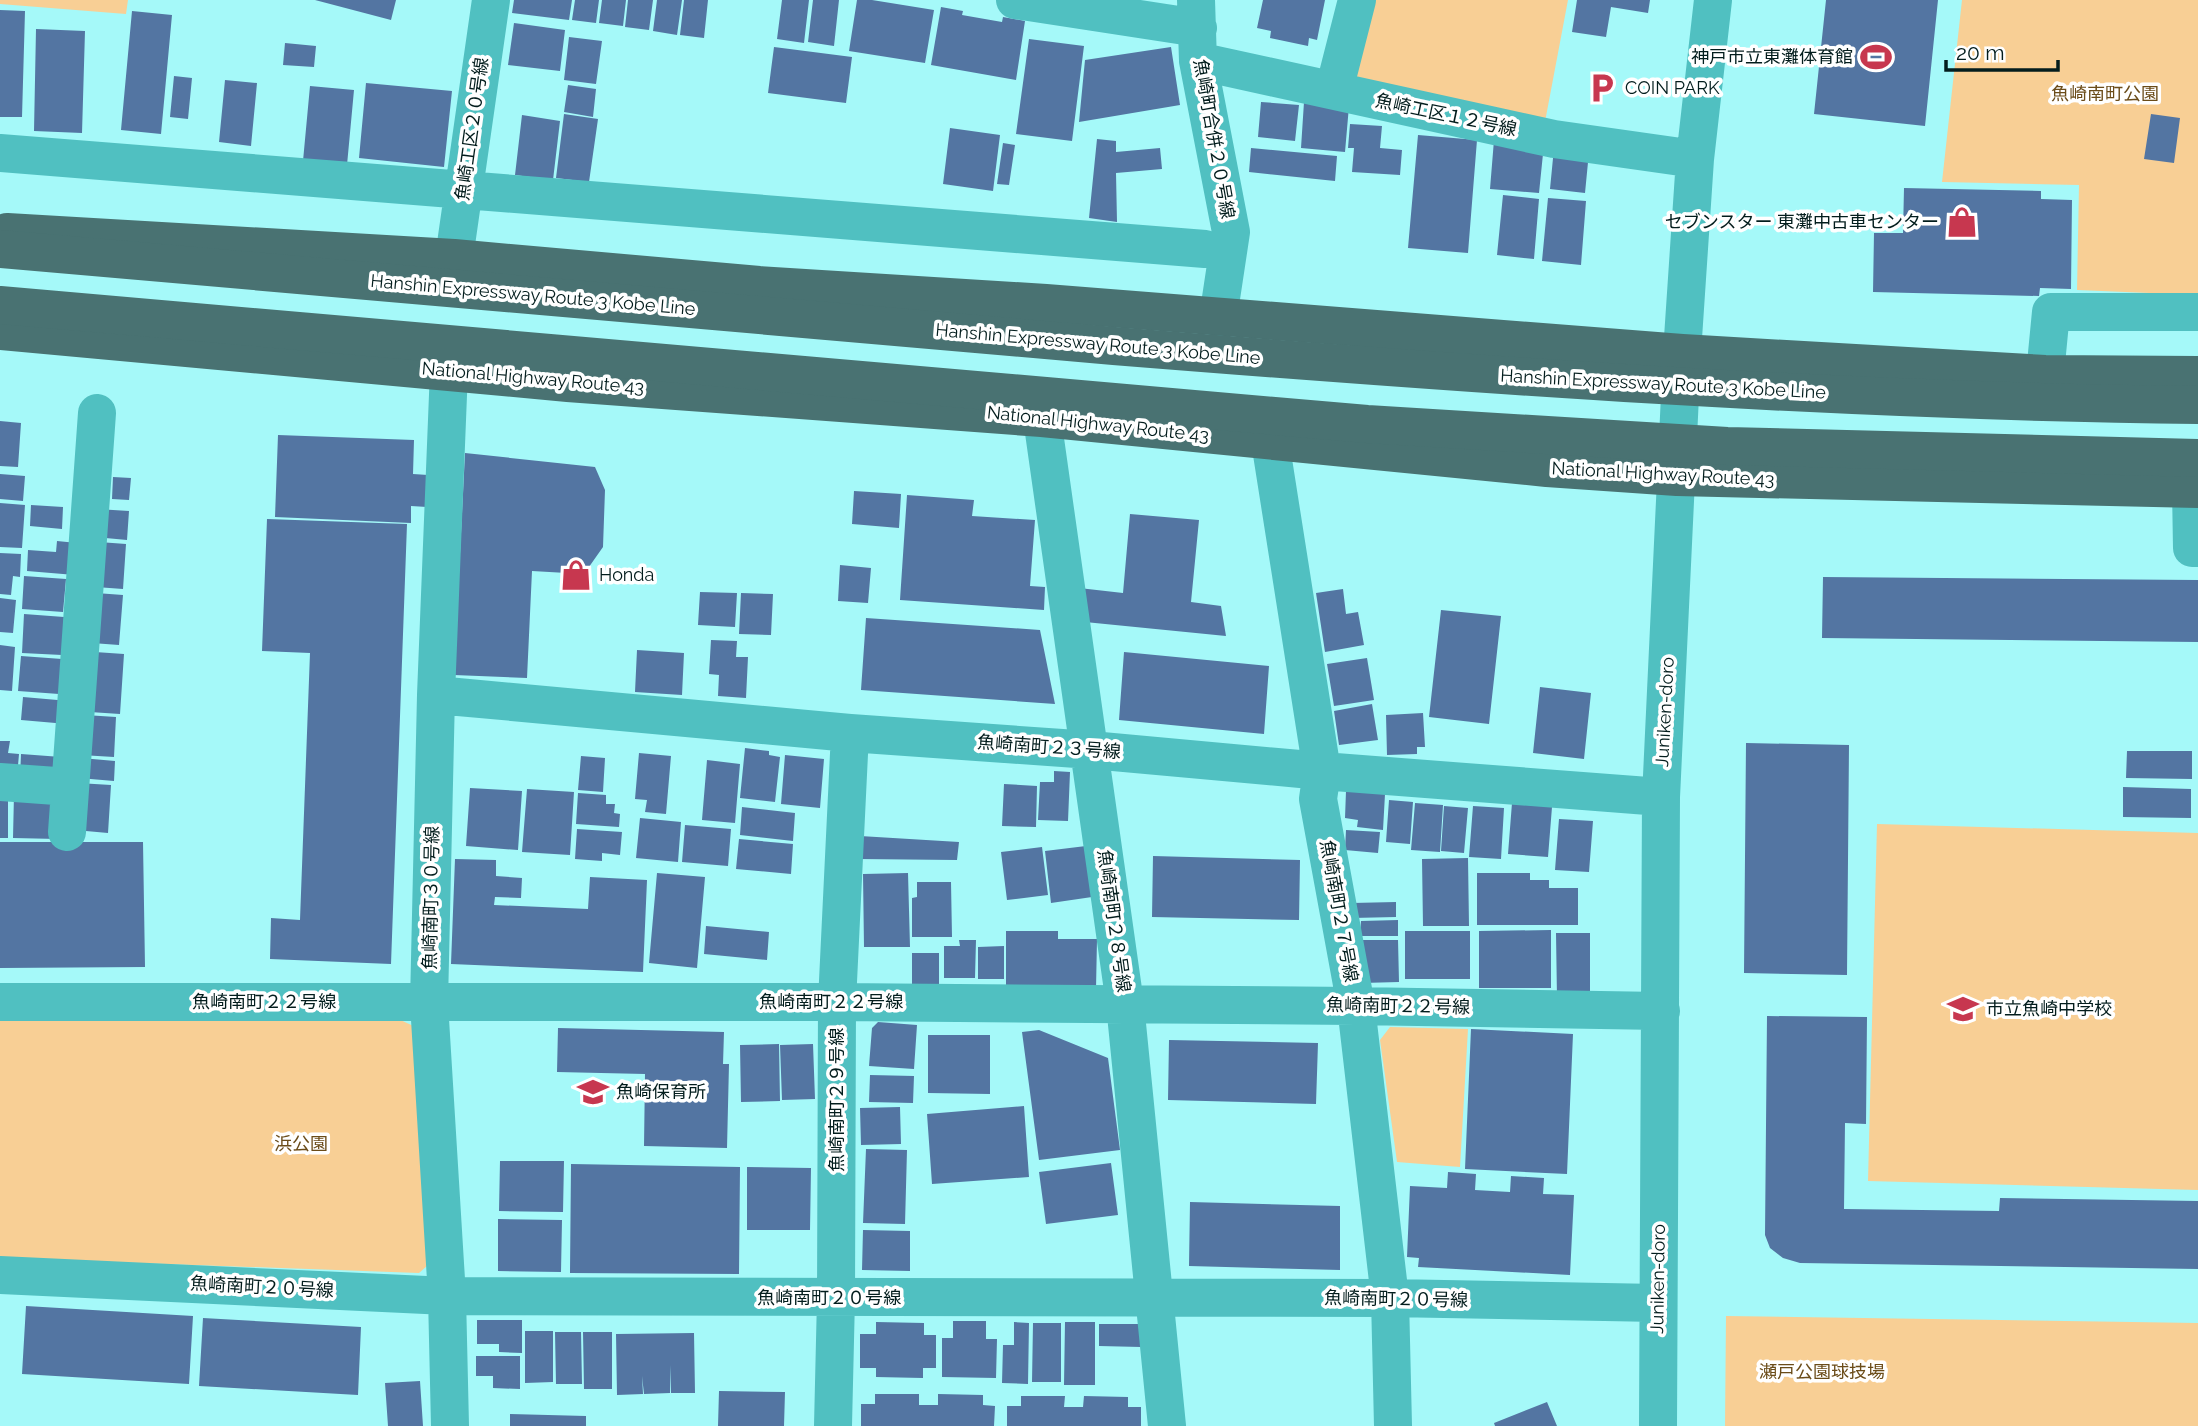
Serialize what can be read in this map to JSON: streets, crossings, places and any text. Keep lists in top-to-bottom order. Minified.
{"streets":{"highway":["Hanshin Expressway Route 3 Kobe Line","National Highway Route 43"],"street":["魚崎工区１２号線","魚崎工区２０号線","魚崎町合併２０号線","Juniken-doro","魚崎南町２３号線","魚崎南町３０号線","魚崎南町２７号線","魚崎南町２８号線","魚崎南町２２号線","魚崎南町２９号線","魚崎南町２０号線"]},"crossings":[["魚崎工区１２号線","魚崎町合併２０号線"],["魚崎工区１２号線","Juniken-doro"],["National Highway Route 43","Juniken-doro"],["National Highway Route 43","魚崎南町３０号線"],["National Highway Route 43","魚崎南町２７号線"],["National Highway Route 43","魚崎南町２８号線"],["Juniken-doro","魚崎南町２３号線"],["Juniken-doro","魚崎南町２２号線"],["Juniken-doro","魚崎南町２０号線"],["魚崎南町２３号線","魚崎南町３０号線"],["魚崎南町２３号線","魚崎南町２７号線"],["魚崎南町２３号線","魚崎南町２８号線"],["魚崎南町２３号線","魚崎南町２９号線"],["魚崎南町３０号線","魚崎南町２２号線"],["魚崎南町３０号線","魚崎南町２０号線"],["魚崎南町２７号線","魚崎南町２２号線"],["魚崎南町２７号線","魚崎南町２０号線"],["魚崎南町２８号線","魚崎南町２２号線"],["魚崎南町２８号線","魚崎南町２０号線"],["魚崎南町２２号線","魚崎南町２９号線"],["魚崎南町２９号線","魚崎南町２０号線"]],"parks":["魚崎南町公園","浜公園","瀬戸公園球技場"],"places":{"sports":["神戸市立東灘体育館"],"parking":["COIN PARK"],"shop":["セブンスター 東灘中古車センター","Honda"],"school or university":["市立魚崎中学校","魚崎保育所"]},"scale_bar":"20 m"}
